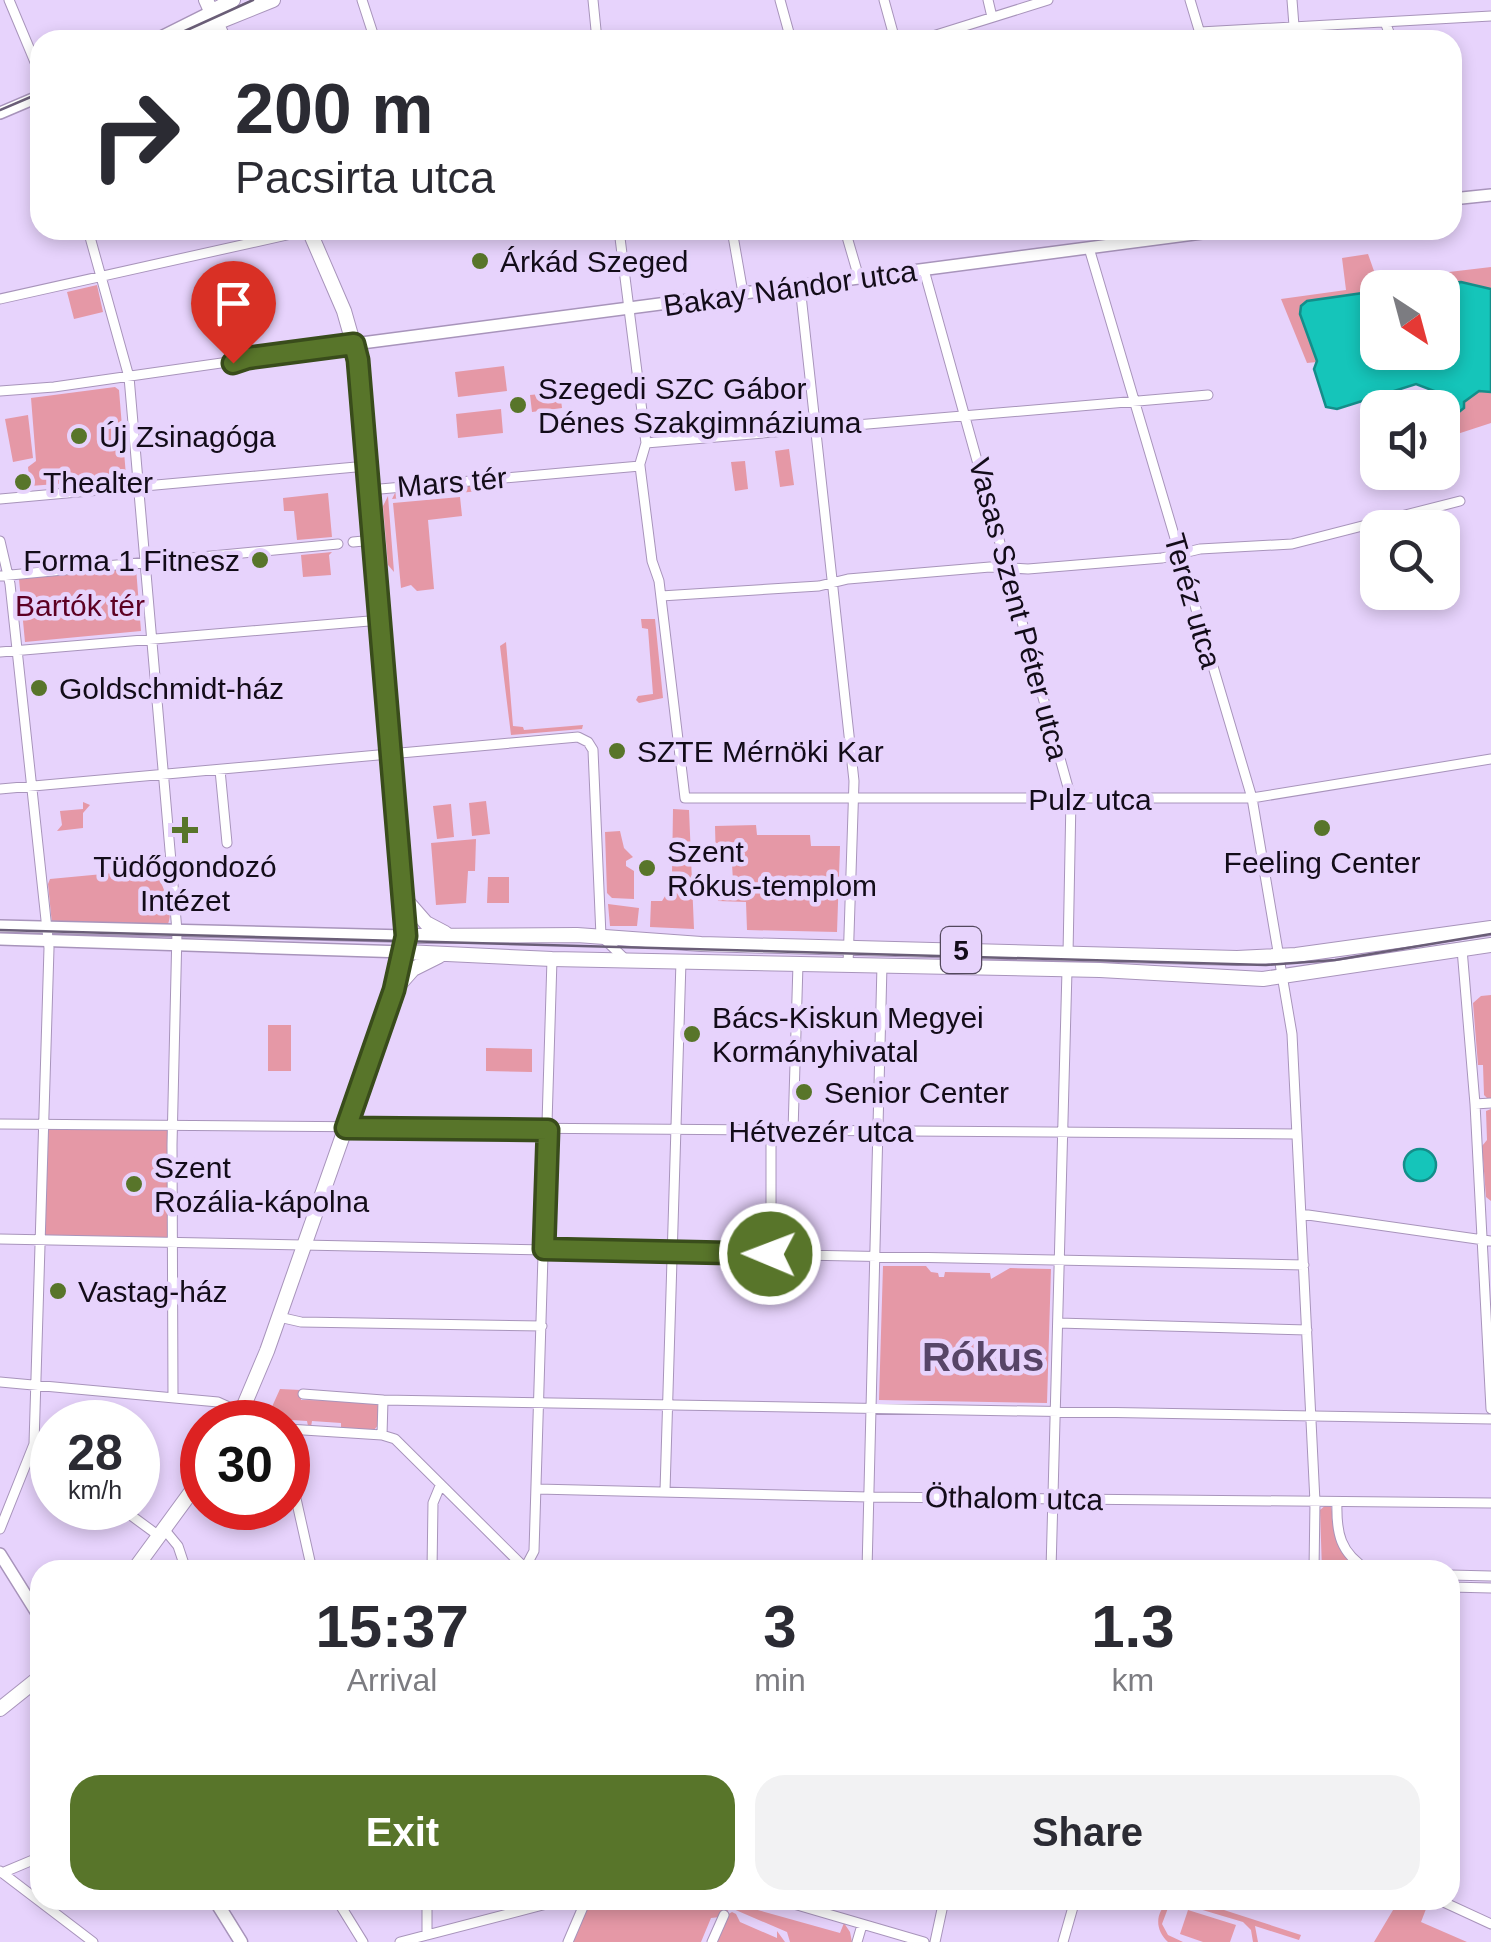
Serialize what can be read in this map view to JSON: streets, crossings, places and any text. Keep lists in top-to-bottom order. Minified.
{"streets":{"main road":["Mars tér","5"],"street":["Bakay Nándor utca","Teréz utca","Vasas Szent Péter utca","Pulz utca","Hétvezér utca","Öthalom utca"]},"crossings":[["Bakay Nándor utca","Teréz utca"],["Bakay Nándor utca","Vasas Szent Péter utca"],["Mars tér","5"],["Mars tér","Hétvezér utca"],["Teréz utca","Pulz utca"],["Teréz utca","5"],["Teréz utca","Hétvezér utca"],["Teréz utca","Öthalom utca"],["Vasas Szent Péter utca","Pulz utca"],["Vasas Szent Péter utca","5"],["Vasas Szent Péter utca","Hétvezér utca"],["Vasas Szent Péter utca","Öthalom utca"]],"districts":["Rókus"],"parks":["Bartók tér"],"places":{"other":["Árkád Szeged","Szegedi SZC Gábor Dénes Szakgimnáziuma","Új Zsinagóga","Thealter","Forma 1 Fitnesz","Goldschmidt-ház","SZTE Mérnöki Kar","Feeling Center","Szent Rókus-templom","Bács-Kiskun Megyei Kormányhivatal","Senior Center","Szent Rozália-kápolna","Vastag-ház"],"health":["Tüdőgondozó Intézet"]},"north":"bottom right","page":{"turn":["200 m","Pacsirta utca"],"speed":"28 km/h","limit":"30","eta":["15:37","Arrival","3","min","1.3","km"],"buttons":["Exit","Share"]}}
